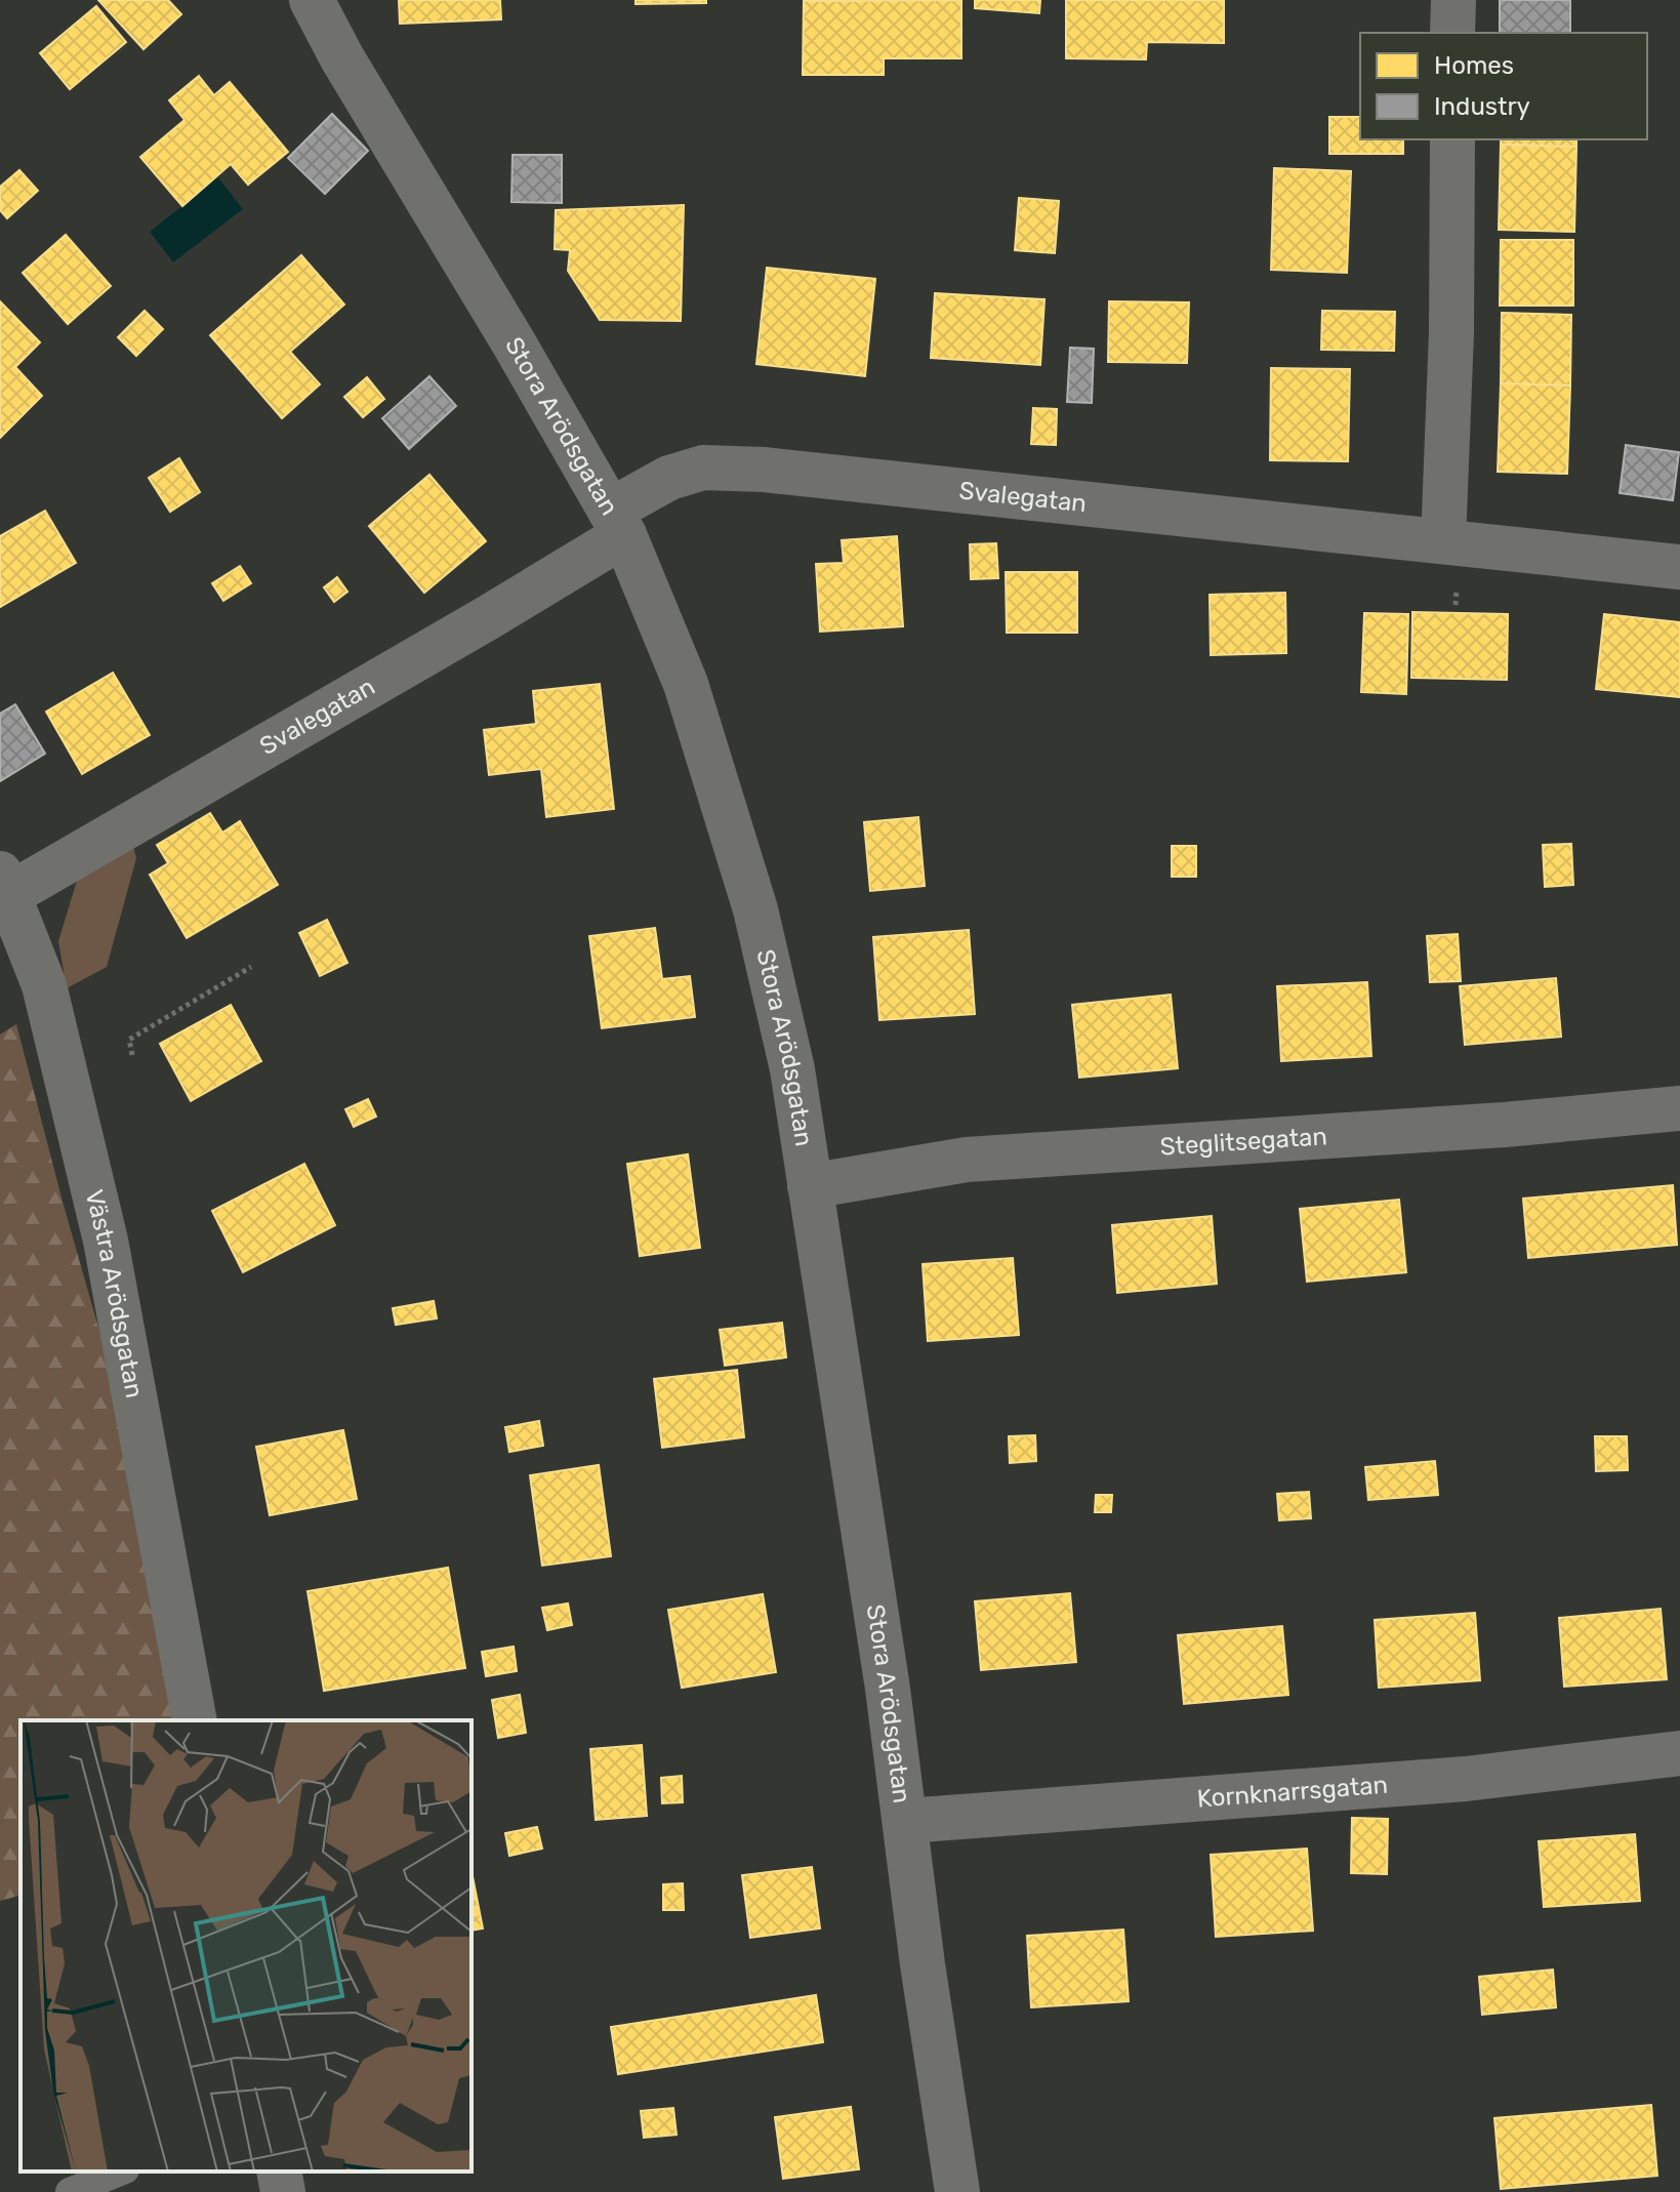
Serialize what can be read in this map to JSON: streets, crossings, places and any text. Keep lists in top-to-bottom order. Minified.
{"streets":{"street":["Stora Arödsgatan","Svalegatan","Steglitsegatan","Västra Arödsgatan","Kornknarrsgatan"]},"crossings":[["Stora Arödsgatan","Svalegatan"],["Stora Arödsgatan","Steglitsegatan"],["Stora Arödsgatan","Kornknarrsgatan"],["Svalegatan","Västra Arödsgatan"]],"legend":["Homes","Industry"]}
